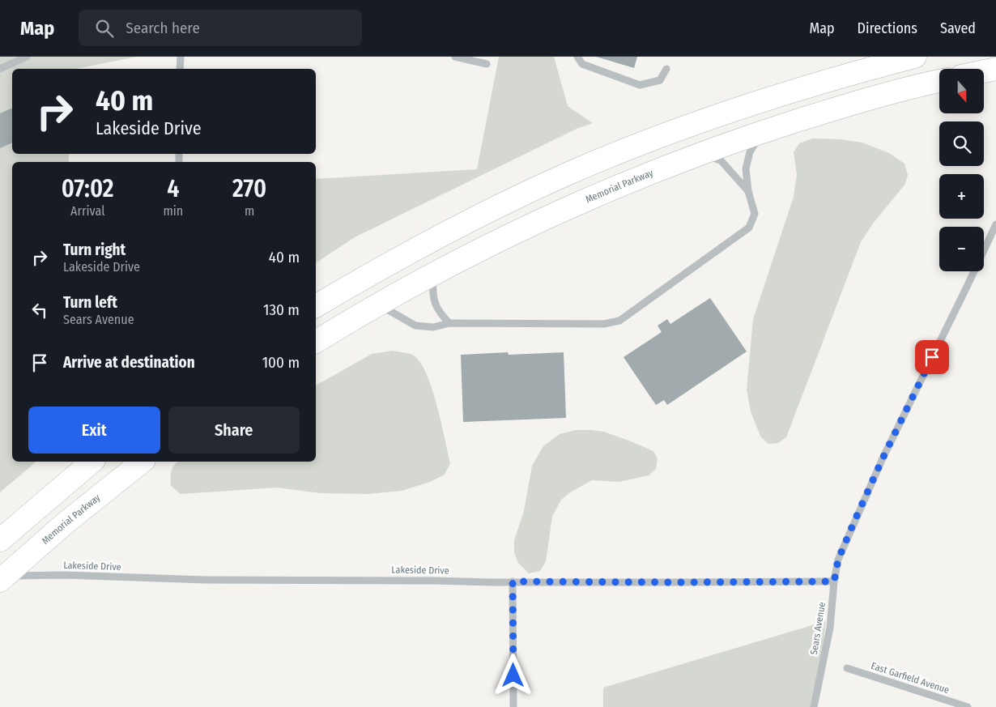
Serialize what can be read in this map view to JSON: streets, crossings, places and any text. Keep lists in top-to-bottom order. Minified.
{"streets":{"highway":["Memorial Parkway"],"street":["Lakeside Drive","Sears Avenue","East Garfield Avenue"]},"crossings":[["Memorial Parkway","Lakeside Drive"],["Lakeside Drive","Sears Avenue"]],"north":"bottom","page":{"header":"Map","search":"Search here","nav":["Map","Directions","Saved"],"map_buttons":["+","−"],"turn":["40 m","Lakeside Drive"],"eta":["07:02","Arrival","4","min","270","m"],"list":[{"name":"Turn right","note":"Lakeside Drive","value":"40 m"},{"name":"Turn left","note":"Sears Avenue","value":"130 m"},{"name":"Arrive at destination","value":"100 m"}],"buttons":["Exit","Share"]}}
